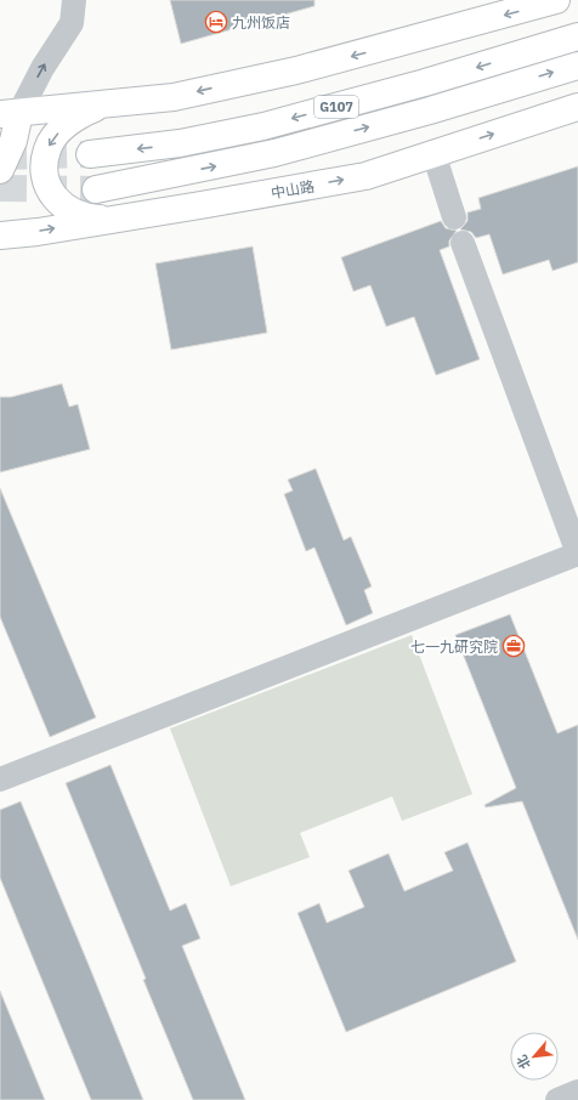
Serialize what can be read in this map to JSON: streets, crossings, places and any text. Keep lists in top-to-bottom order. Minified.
{"streets":{"main road":["G107","中山路"]},"places":{"hotel":["九州饭店"],"office":["七一九研究院"]},"north":"bottom left"}
